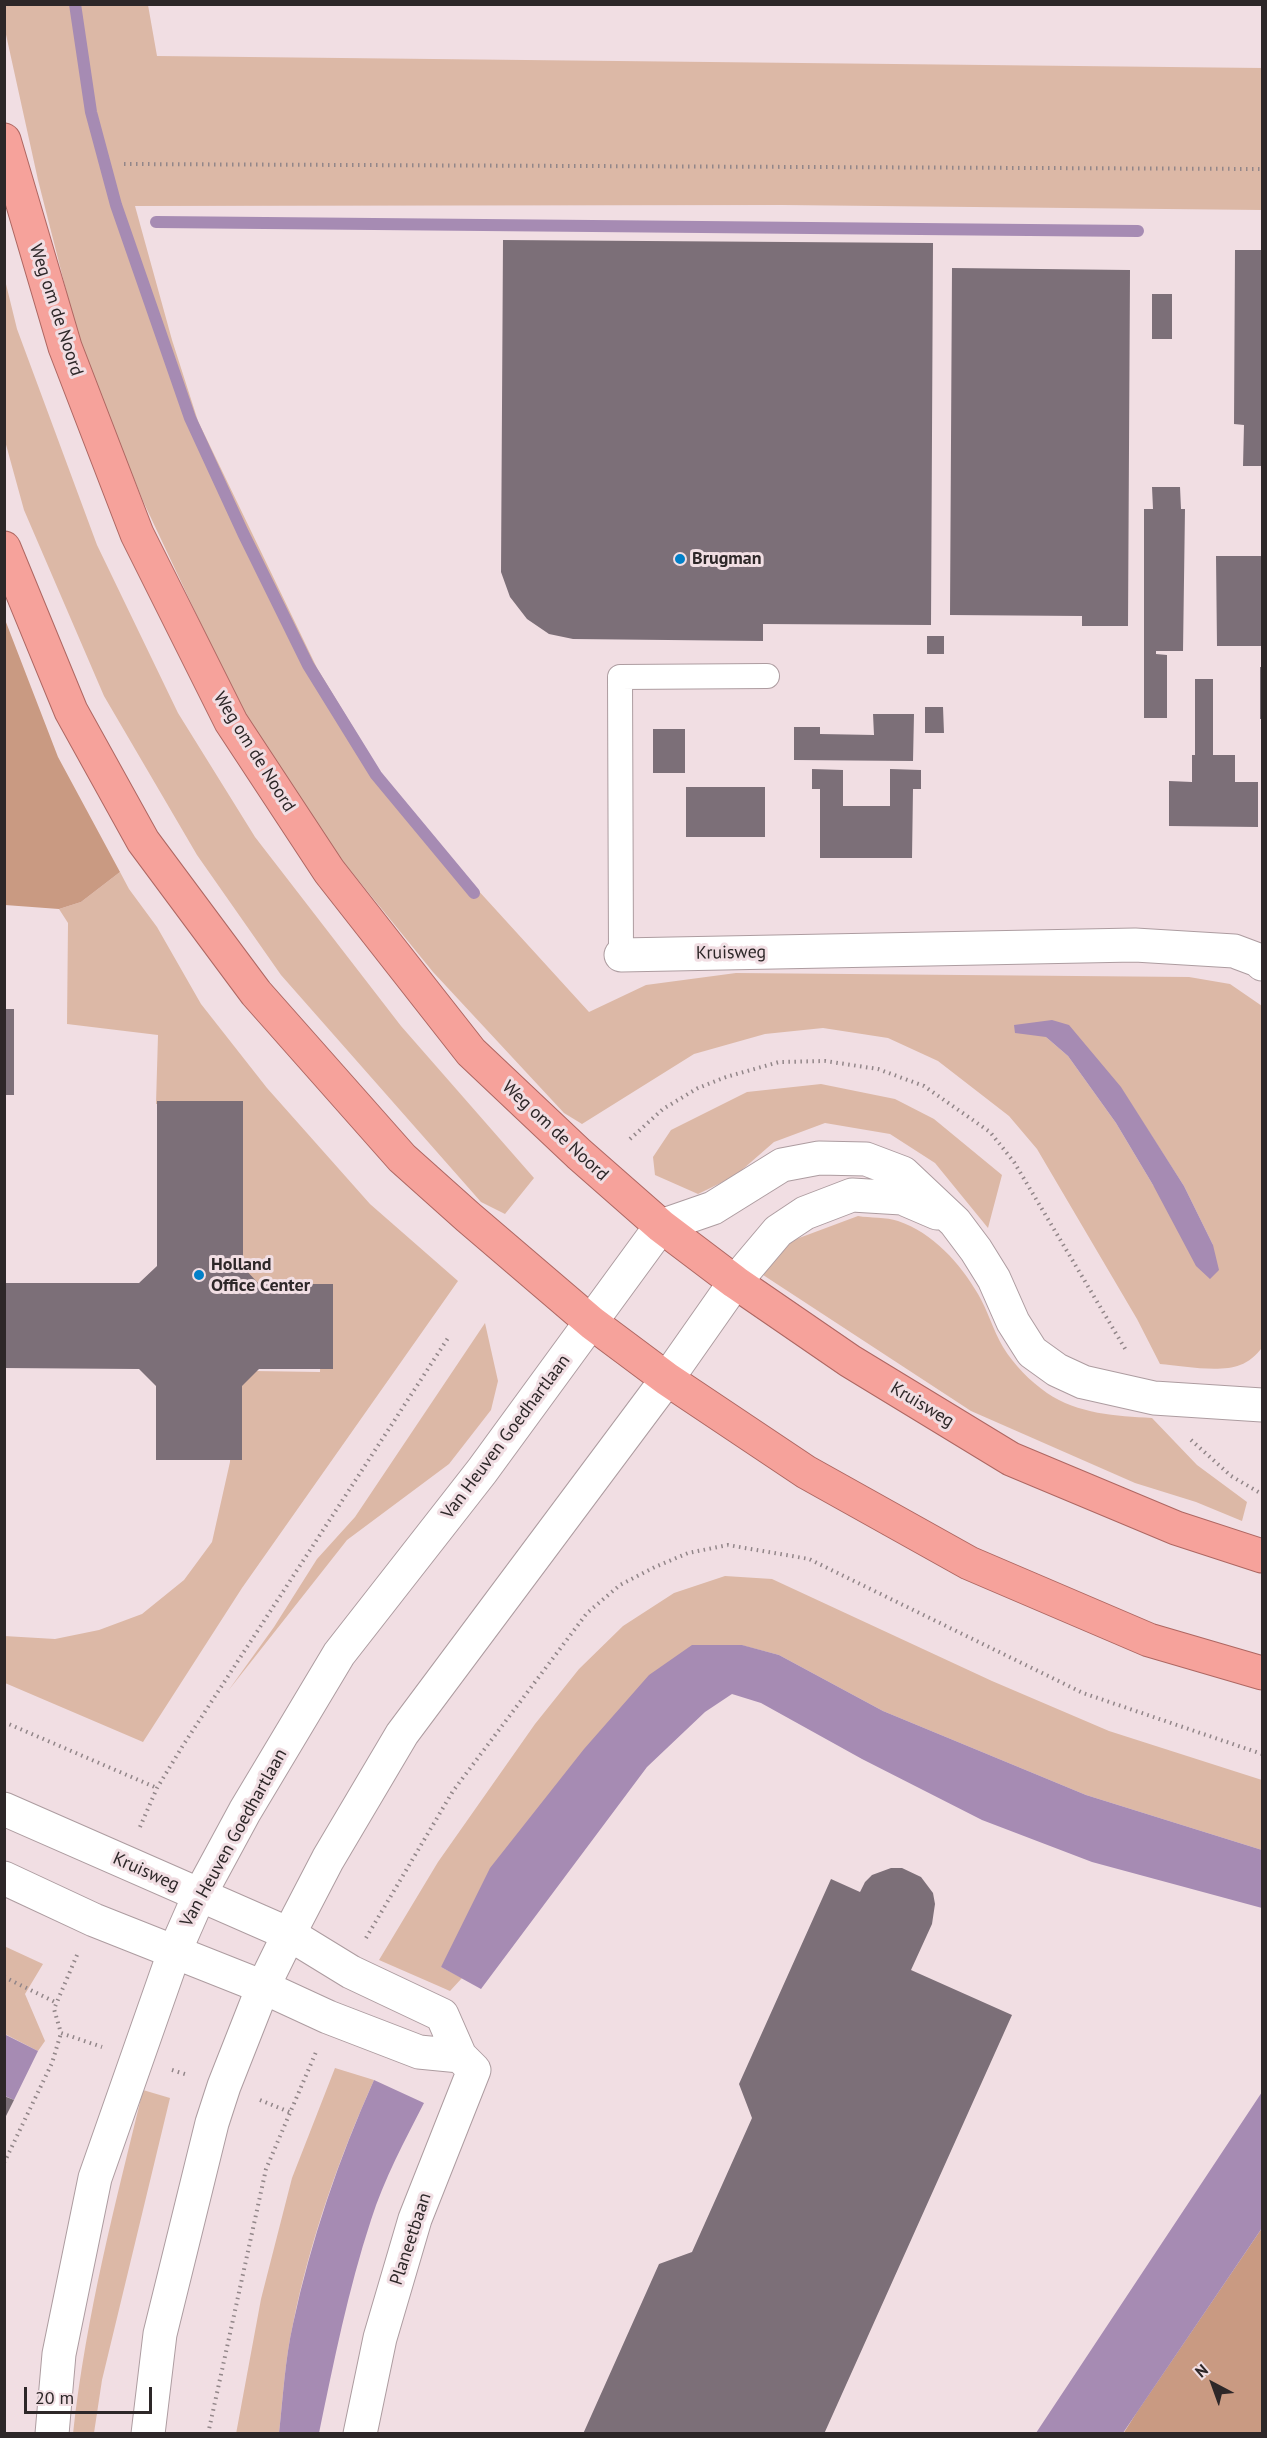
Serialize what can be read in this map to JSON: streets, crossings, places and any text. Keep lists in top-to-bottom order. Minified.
{"streets":{"highway":["Weg om de Noord","Kruisweg"],"street":["Van Heuven Goedhartlaan","Planeetbaan"]},"crossings":[["Weg om de Noord","Kruisweg"],["Weg om de Noord","Van Heuven Goedhartlaan"],["Kruisweg","Van Heuven Goedhartlaan"],["Kruisweg","Planeetbaan"]],"places":["Brugman","Holland Office Center"],"scale_bar":"20 m","north":"top left"}
